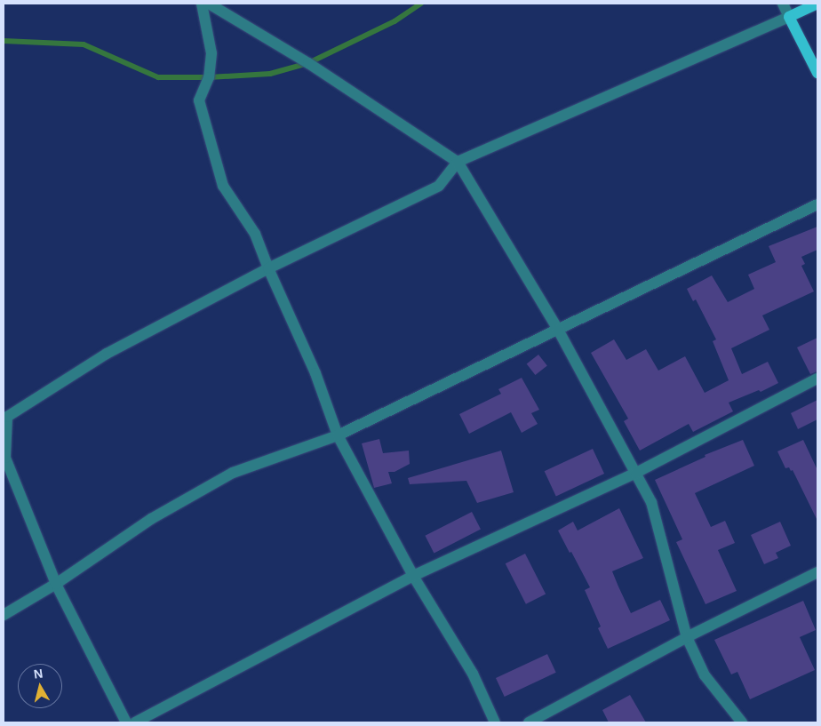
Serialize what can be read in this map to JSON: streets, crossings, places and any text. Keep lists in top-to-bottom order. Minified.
{"north":"top"}
